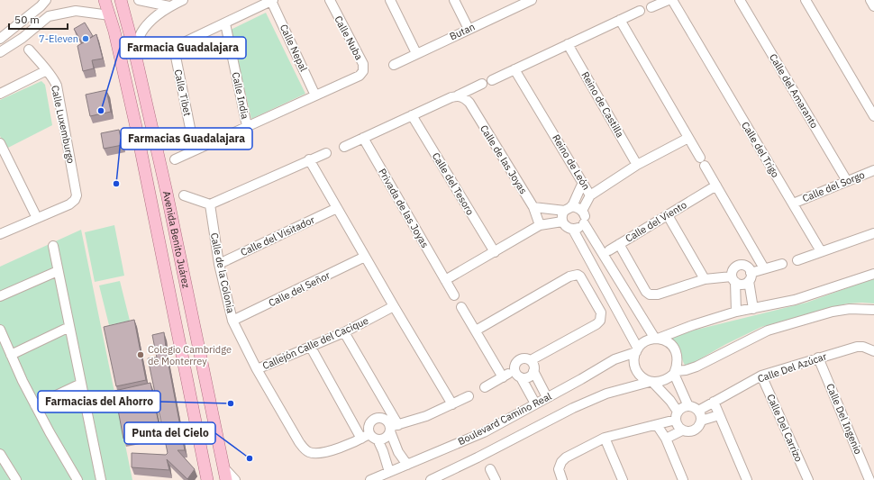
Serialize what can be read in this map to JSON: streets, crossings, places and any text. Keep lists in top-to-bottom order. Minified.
{"streets":{"main road":["Avenida Benito Juárez"],"street":["Butan","Calle Nuba","Calle Nepal","Calle del Amaranto","Calle Tibet","Calle India","Reino de Castilla","Calle Luxemburgo","Calle del Trigo","Calle de las Joyas","Reino de León","Calle del Tesoro","Calle del Sorgo","Privada de las Joyas","Calle del Viento","Calle del Visitador","Calle de la Colonia","Calle del Señor","Callejón Calle del Cacique","Calle Del Azúcar","Boulevard Camino Real","Calle Del Ingenio","Calle Del Carrizo"]},"crossings":[["Calle Nuba","Calle Nepal"],["Calle Nepal","Calle Tibet"],["Calle del Amaranto","Calle del Sorgo"],["Calle Tibet","Calle India"],["Reino de Castilla","Reino de León"],["Calle del Trigo","Calle del Sorgo"],["Calle del Visitador","Calle de la Colonia"],["Calle de la Colonia","Calle del Señor"],["Calle de la Colonia","Callejón Calle del Cacique"],["Calle Del Azúcar","Calle Del Ingenio"],["Calle Del Azúcar","Calle Del Carrizo"]],"places":["7-Eleven","Farmacia Guadalajara","Farmacias Guadalajara","Colegio Cambridge de Monterrey","Farmacias del Ahorro","Punta del Cielo"],"scale_bar":"50 m"}
